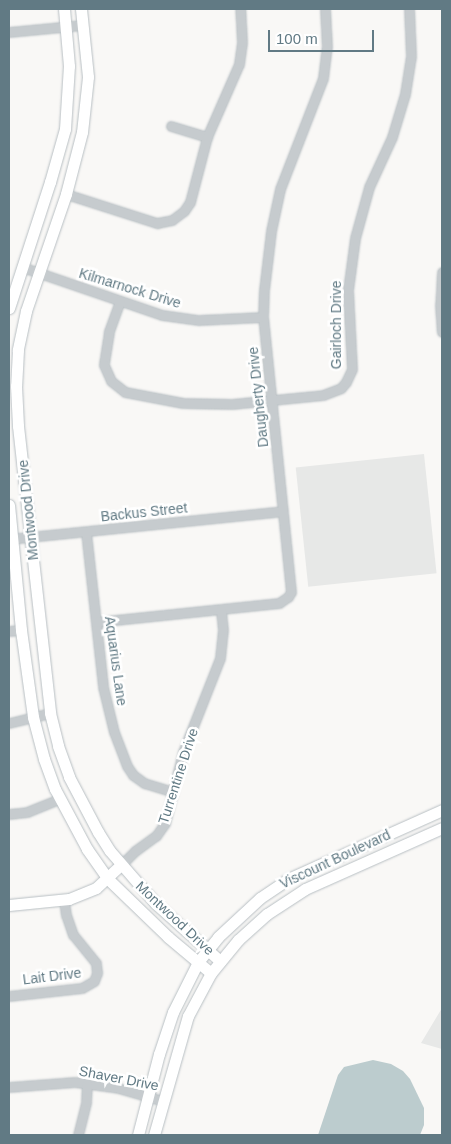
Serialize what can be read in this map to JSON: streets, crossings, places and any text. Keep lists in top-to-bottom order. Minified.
{"streets":{"main road":["Montwood Drive","Turrentine Drive","Viscount Boulevard"],"street":["Kilmarnock Drive","Gairloch Drive","Daugherty Drive","Backus Street","Aquarius Lane","Lait Drive","Shaver Drive"]},"crossings":[["Kilmarnock Drive","Gairloch Drive"],["Kilmarnock Drive","Daugherty Drive"],["Kilmarnock Drive","Montwood Drive"],["Gairloch Drive","Daugherty Drive"],["Daugherty Drive","Backus Street"],["Daugherty Drive","Aquarius Lane"],["Daugherty Drive","Turrentine Drive"],["Montwood Drive","Backus Street"],["Montwood Drive","Turrentine Drive"],["Montwood Drive","Viscount Boulevard"],["Backus Street","Aquarius Lane"],["Aquarius Lane","Turrentine Drive"],["Turrentine Drive","Lait Drive"],["Viscount Boulevard","Shaver Drive"]],"scale_bar":"100 m"}
